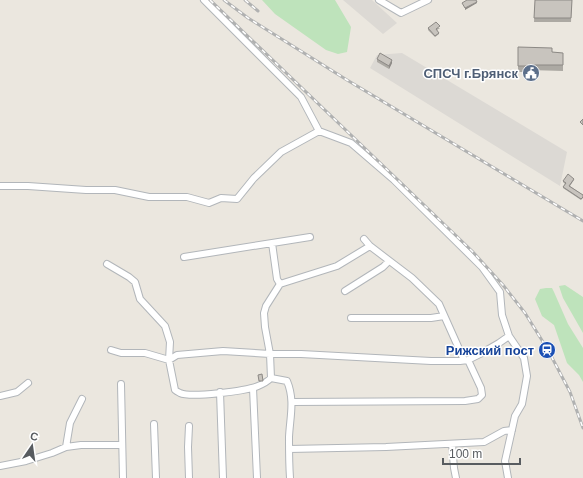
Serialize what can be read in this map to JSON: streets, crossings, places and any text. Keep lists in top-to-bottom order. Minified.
{"places":{"public building":["СПСЧ г.Брянск"],"station":["Рижский пост"]},"scale_bar":"100 m","north":"top"}
